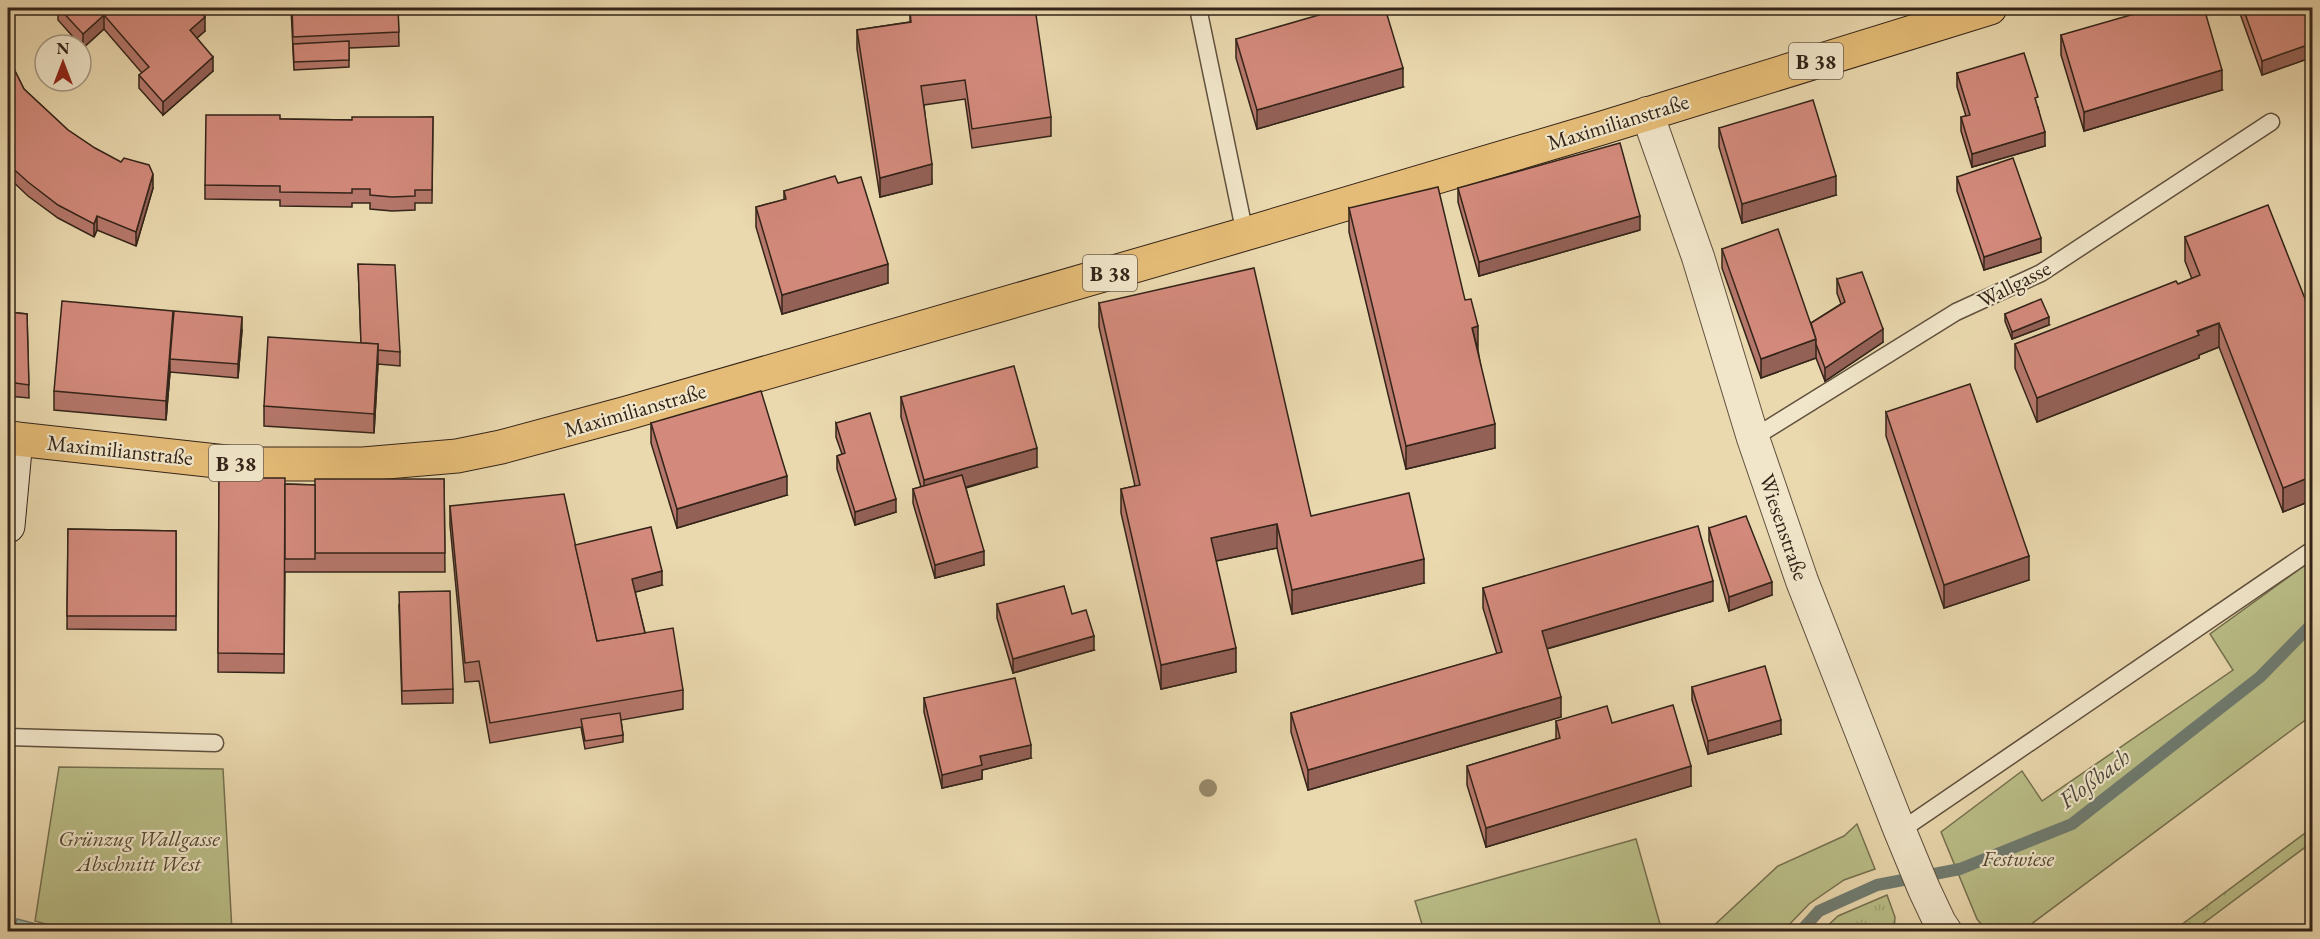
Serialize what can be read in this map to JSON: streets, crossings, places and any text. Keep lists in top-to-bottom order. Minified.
{"streets":{"main road":["B 38","Maximilianstraße"],"street":["Wiesenstraße"],"lane":["Wallgasse"]},"crossings":[["Maximilianstraße","Wiesenstraße"],["Wallgasse","Wiesenstraße"]],"water":["Floßbach"],"parks":["Grünzug Wallgasse Abschnitt West","Festwiese"],"north":"top"}
